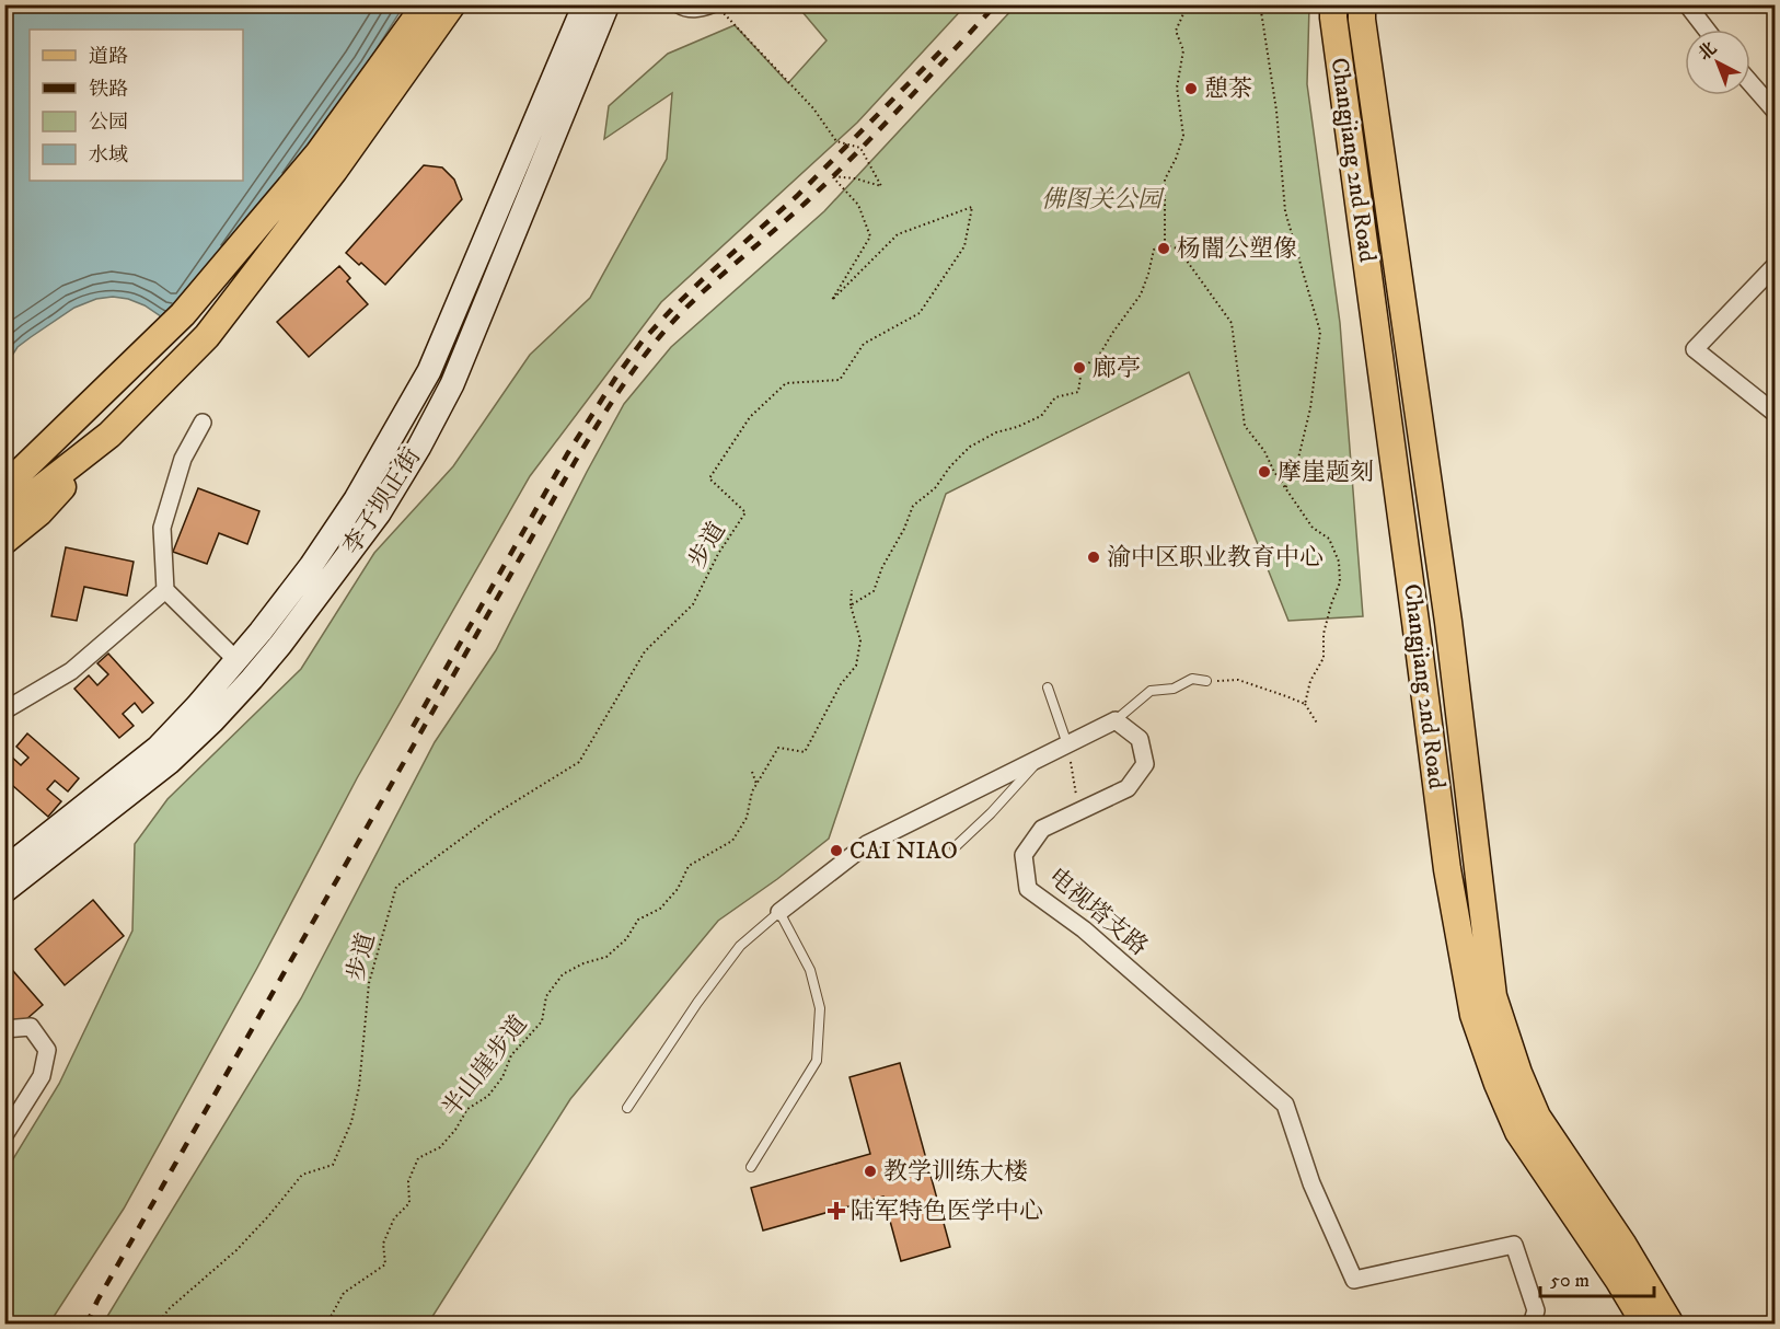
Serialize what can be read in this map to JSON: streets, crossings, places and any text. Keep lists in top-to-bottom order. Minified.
{"streets":{"main road":["Changjiang 2nd Road","李子坝正街"],"street":["电视塔支路"],"path":["步道","半山崖步道"]},"parks":["佛图关公园"],"places":{"other":["憩茶","杨闇公塑像","廊亭","摩崖题刻","渝中区职业教育中心","CAI NIAO","教学训练大楼"],"health":["陆军特色医学中心"]},"legend":["道路","铁路","公园","水域"],"scale_bar":"50 m","north":"top left"}
